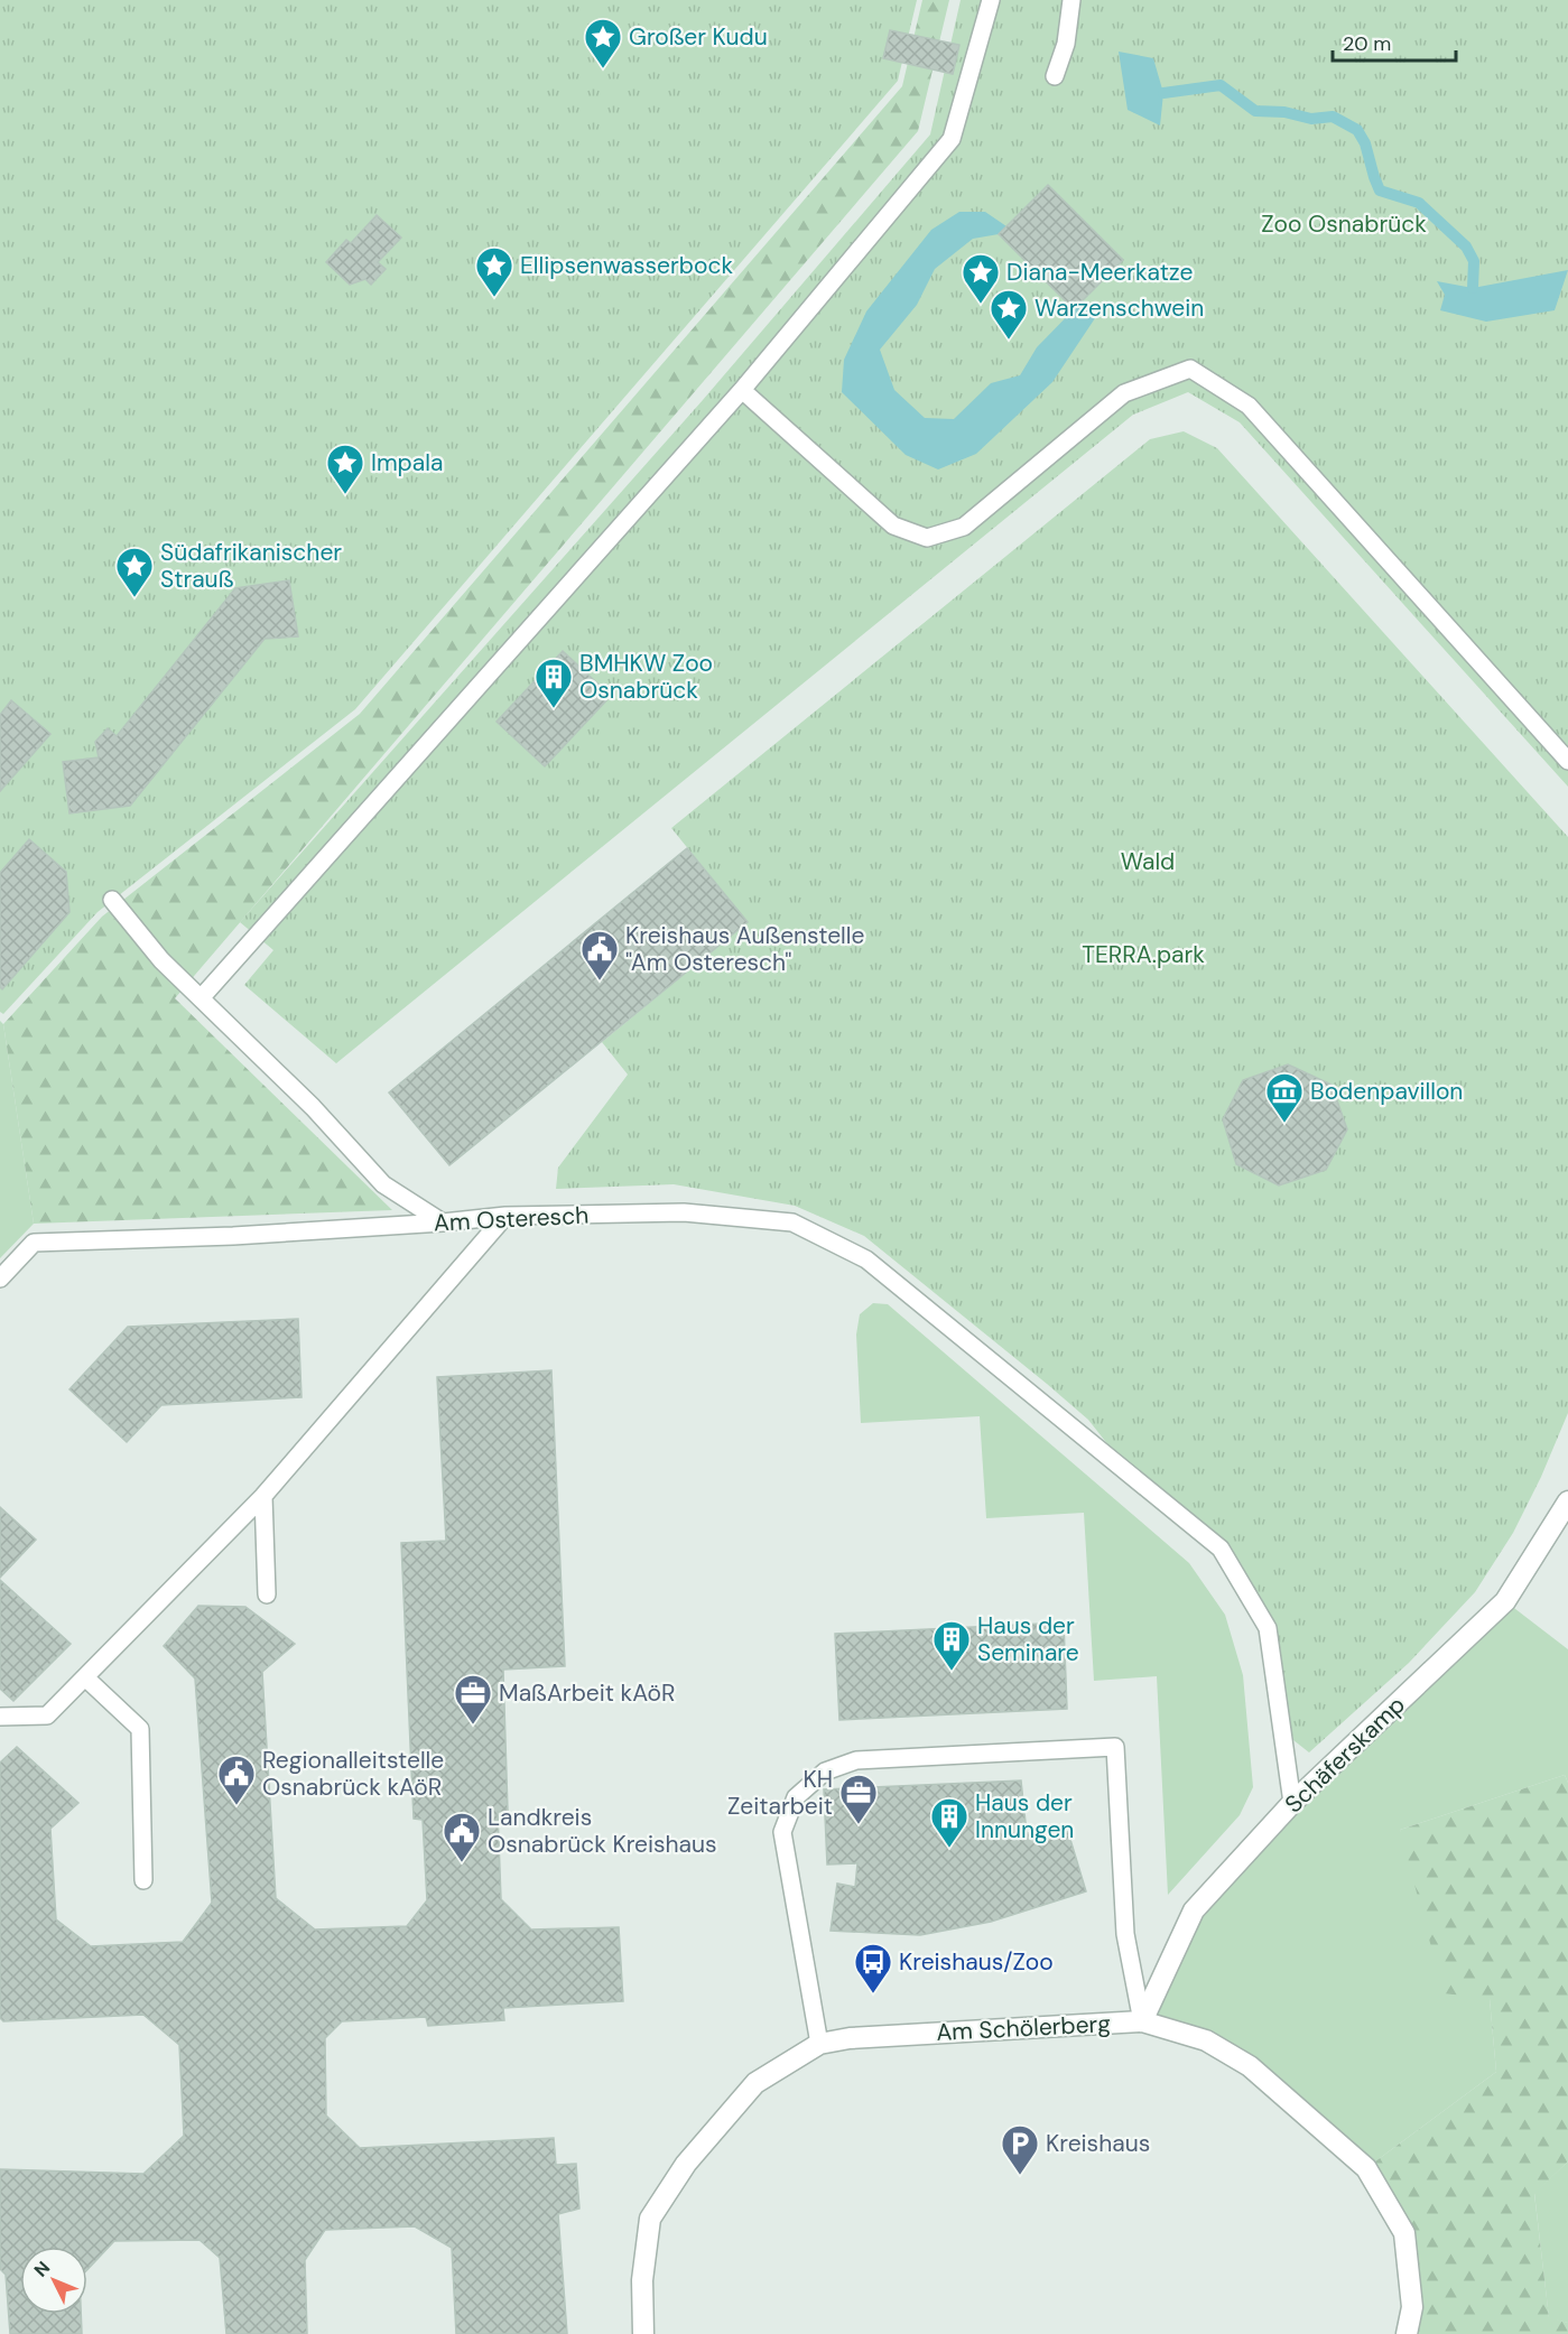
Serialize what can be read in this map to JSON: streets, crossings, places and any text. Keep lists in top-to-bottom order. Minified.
{"streets":{"street":["Schäferskamp","Am Schölerberg"],"lane":["Am Osteresch"]},"crossings":[["Am Osteresch","Schäferskamp"],["Schäferskamp","Am Schölerberg"]],"parks":["Zoo Osnabrück","Wald","TERRA.park"],"places":{"place":["Großer Kudu","Ellipsenwasserbock","Diana-Meerkatze","Warzenschwein","Impala","Südafrikanischer Strauß"],"building":["BMHKW Zoo Osnabrück","Haus der Seminare","Haus der Innungen"],"public building":["Kreishaus Außenstelle \"Am Osteresch\"","Regionalleitstelle Osnabrück kAöR","Landkreis Osnabrück Kreishaus"],"museum":["Bodenpavillon"],"office":["MaßArbeit kAöR","KH Zeitarbeit"],"bus stop":["Kreishaus/Zoo"],"parking":["Kreishaus"]},"scale_bar":"20 m","north":"top left"}
